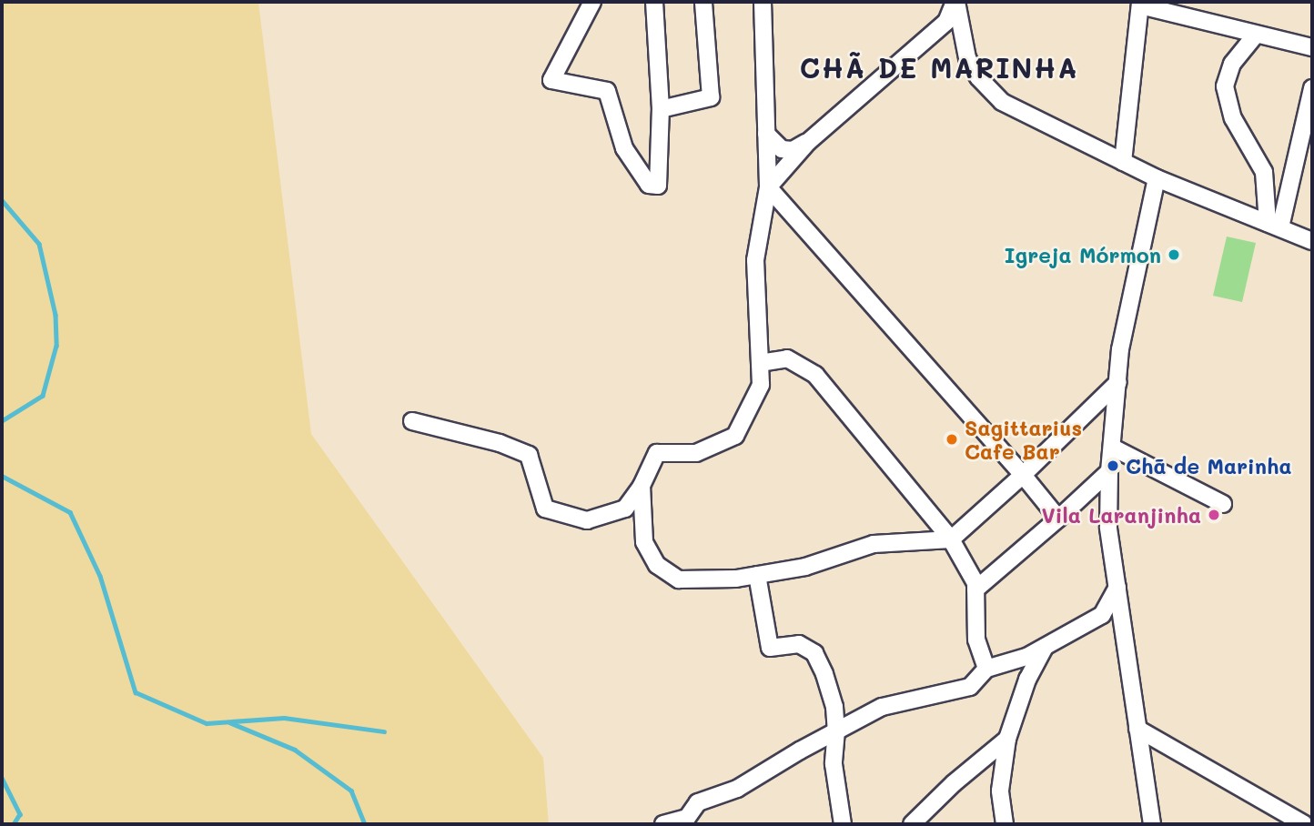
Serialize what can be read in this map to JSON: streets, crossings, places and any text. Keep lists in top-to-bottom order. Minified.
{"districts":["CHÃ DE MARINHA"],"places":["Igreja Mórmon","Sagittarius Cafe Bar","Chã de Marinha","Vila Laranjinha"]}
